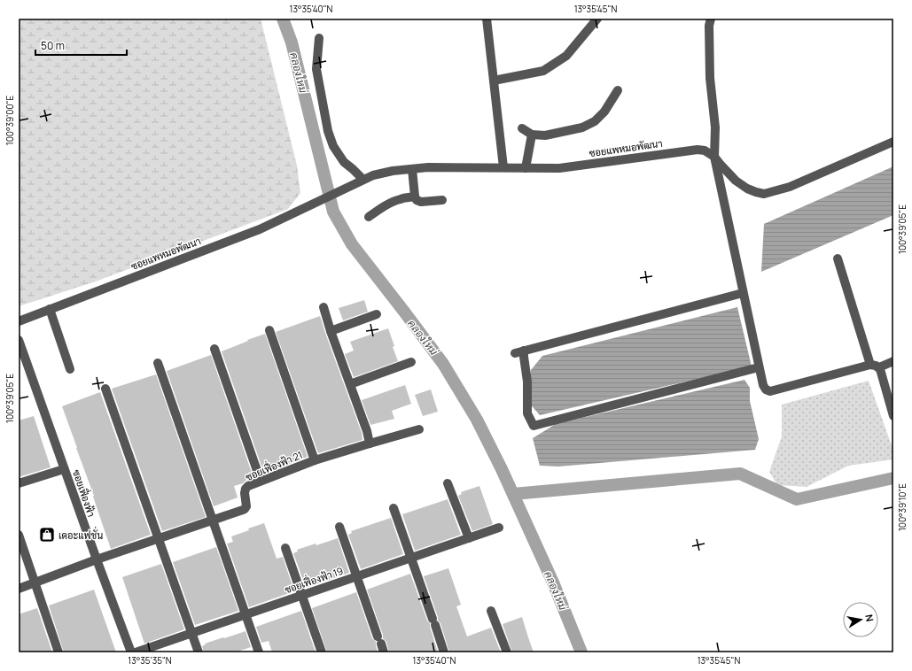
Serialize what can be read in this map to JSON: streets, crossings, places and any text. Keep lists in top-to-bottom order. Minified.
{"streets":{"street":["ซอยแพหมอพัฒนา","ซอยเฟื่องฟ้า 21","ซอยเฟื่องฟ้า","ซอยเฟื่องฟ้า 19"]},"crossings":[["ซอยเฟื่องฟ้า 21","ซอยเฟื่องฟ้า"]],"water":["คลองใหม่"],"places":{"shop":["เดอะแฟชั่น"]},"scale_bar":"50 m","north":"right","coordinates":["13°35'40\"N","13°35'45\"N","100°39'00\"E","100°39'05\"E","100°39'10\"E","13°35'35\"N"]}
